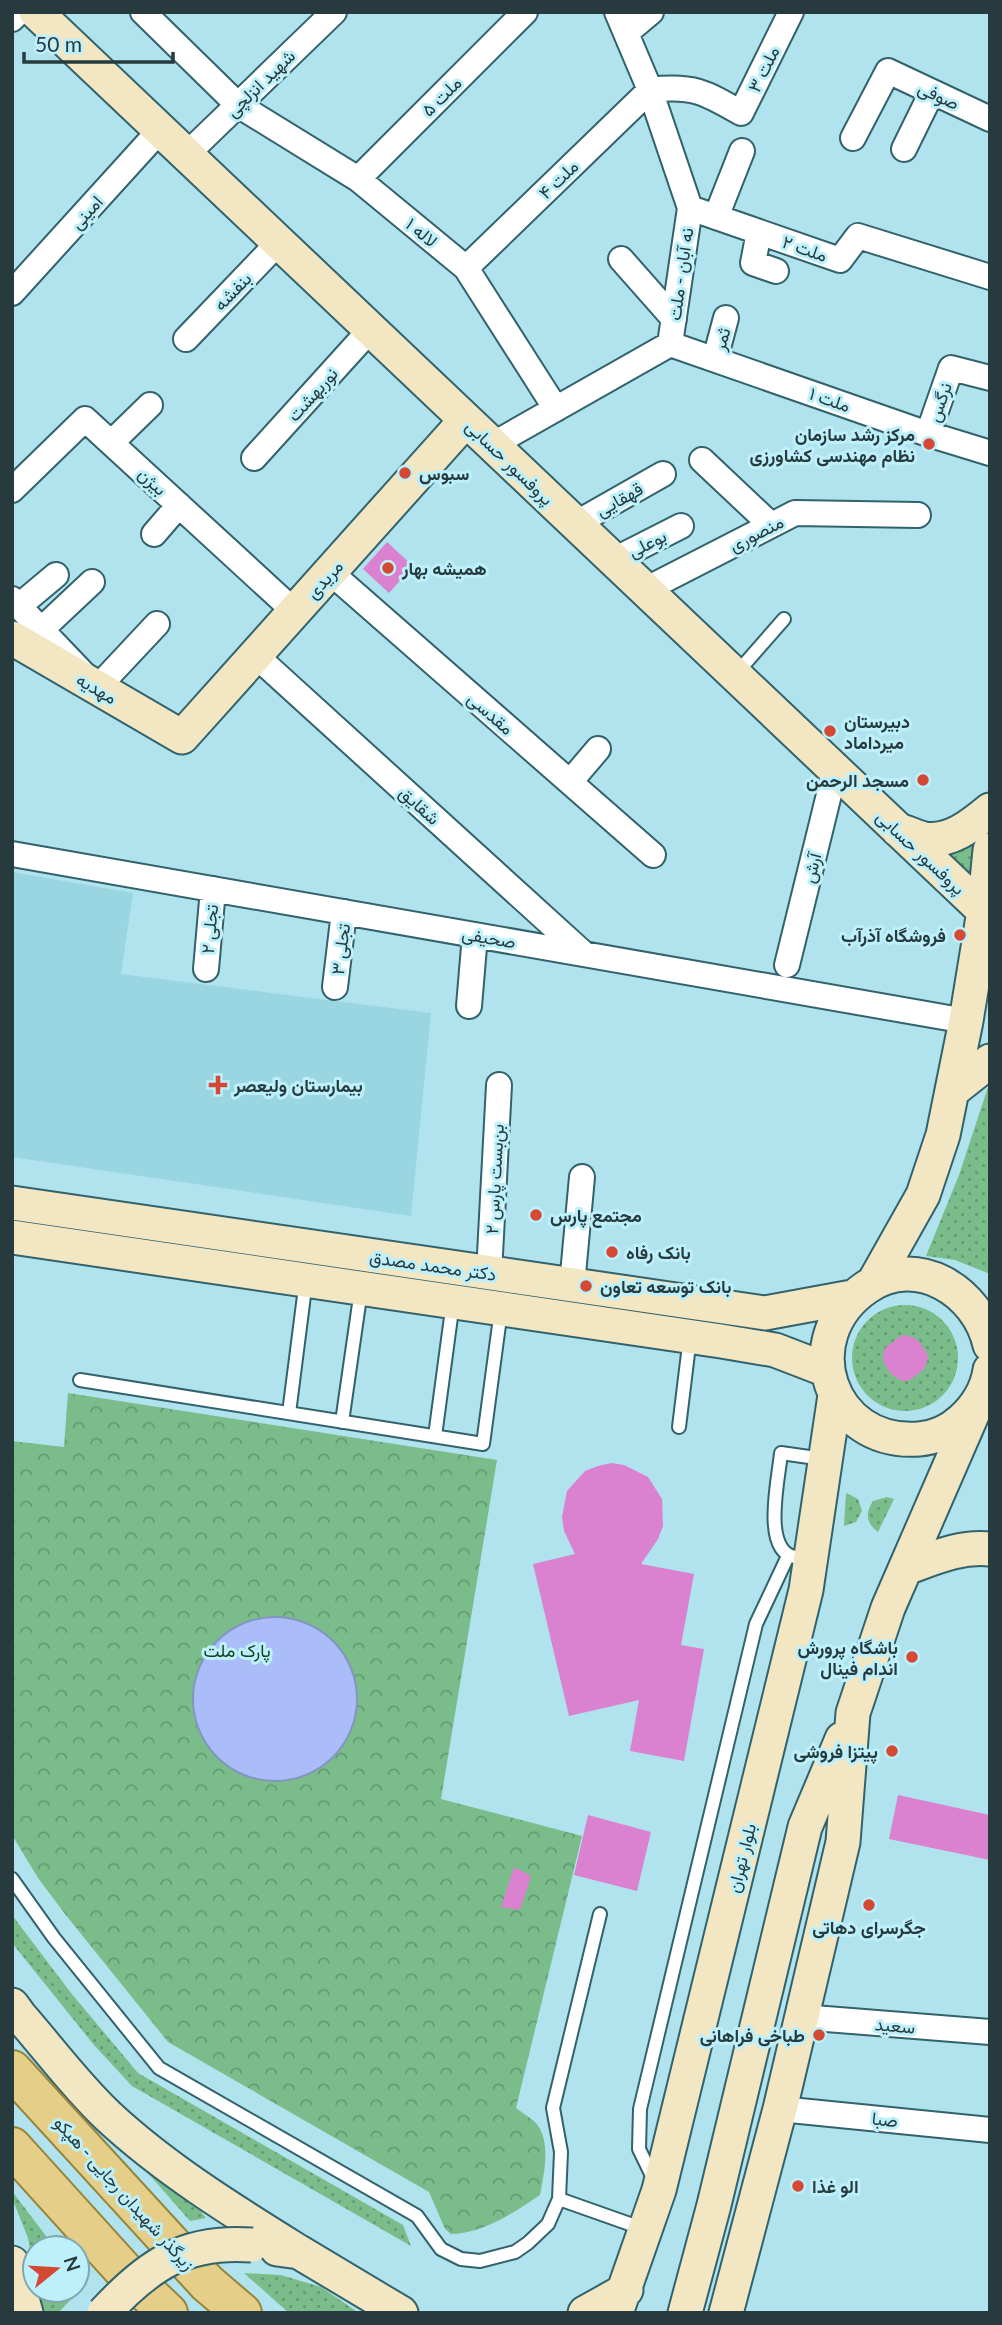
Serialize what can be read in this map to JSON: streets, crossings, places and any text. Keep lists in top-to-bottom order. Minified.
{"streets":{"main road":["پروفسور حسابی","مریدی","مهدیه","دکتر محمد مصدق","بلوار تهران","زیرگذر شهیدان رجایی - هپکو"],"street":["ملت ۳","شهید انزلچی","صوفی","ملت ۵","ملت ۴","امینی","لاله ۱","ملت ۲","نه آبان - ملت","بنفشه","ثمر","نوربهشت","ملت ۱","نرگس","بیژن","قهقایی","منصوری","بوعلی","مقدسی","شقایق","آرش","تجلی ۲","صحیفی","تجلی ۳","بن‌بست پارس ۲","سعید","صبا"]},"crossings":[["ملت ۳","ملت ۴"],["ملت ۳","نه آبان - ملت"],["شهید انزلچی","لاله ۱"],["شهید انزلچی","پروفسور حسابی"],["ملت ۵","لاله ۱"],["ملت ۴","لاله ۱"],["ملت ۴","نه آبان - ملت"],["امینی","پروفسور حسابی"],["لاله ۱","نه آبان - ملت"],["ملت ۲","نه آبان - ملت"],["نه آبان - ملت","ملت ۱"],["نه آبان - ملت","پروفسور حسابی"],["بنفشه","پروفسور حسابی"],["ثمر","ملت ۱"],["نوربهشت","پروفسور حسابی"],["ملت ۱","نرگس"],["پروفسور حسابی","قهقایی"],["پروفسور حسابی","منصوری"],["پروفسور حسابی","بوعلی"],["پروفسور حسابی","مریدی"],["پروفسور حسابی","آرش"],["پروفسور حسابی","بلوار تهران"],["بیژن","مریدی"],["مریدی","مهدیه"],["مریدی","مقدسی"],["مریدی","شقایق"],["شقایق","صحیفی"],["تجلی ۲","صحیفی"],["صحیفی","تجلی ۳"],["صحیفی","بلوار تهران"],["بن‌بست پارس ۲","دکتر محمد مصدق"],["دکتر محمد مصدق","بلوار تهران"]],"parks":["پارک ملت"],"places":{"other":["مرکز رشد سازمان نظام مهندسی کشاورزی","سبوس","همیشه بهار","دبیرستان میرداماد","مسجد الرحمن","فروشگاه آذرآب","مجتمع پارس","بانک رفاه","بانک توسعه تعاون","باشگاه پرورش اندام فینال","پیتزا فروشی","جگرسرای دهاتی","طباخی فراهانی","الو غذا"],"health":["بیمارستان ولیعصر"]},"scale_bar":"50 m","north":"right"}
